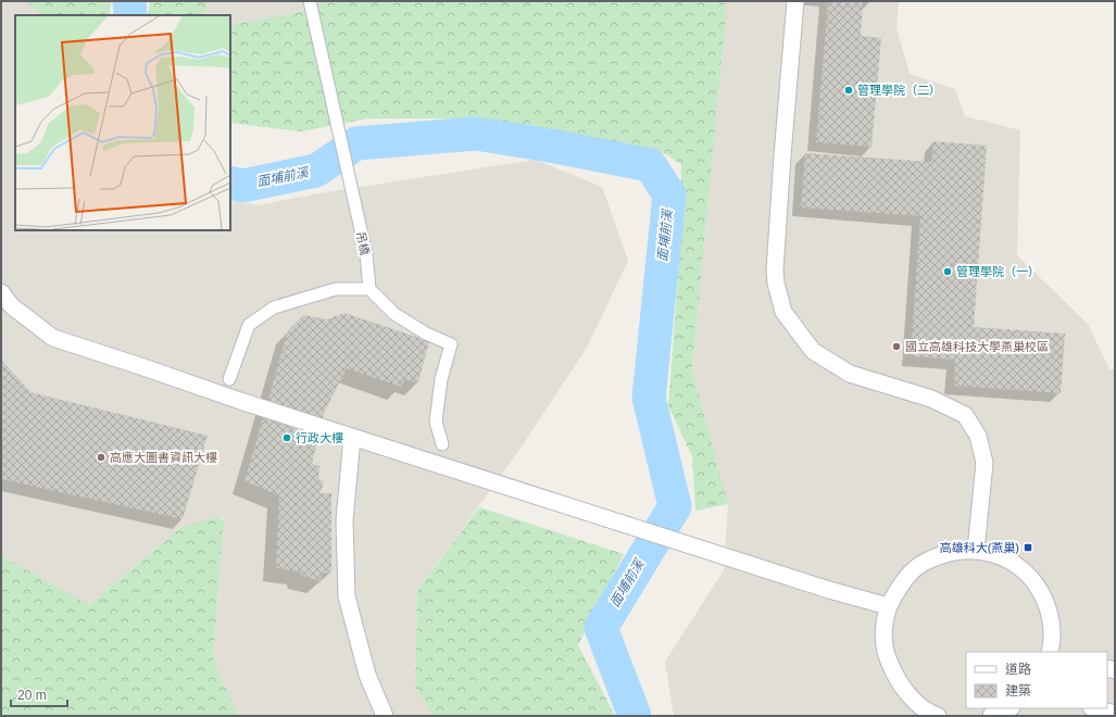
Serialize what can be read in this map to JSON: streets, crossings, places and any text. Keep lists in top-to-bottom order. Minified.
{"streets":{"street":["吊橋"]},"water":["面埔前溪"],"places":{"other":["管理學院（二）","管理學院（一）","國立高雄科技大學燕巢校區","行政大樓","高應大圖書資訊大樓"],"transit":["高雄科大(燕巢)"]},"legend":["道路","建築"],"scale_bar":"20 m"}
